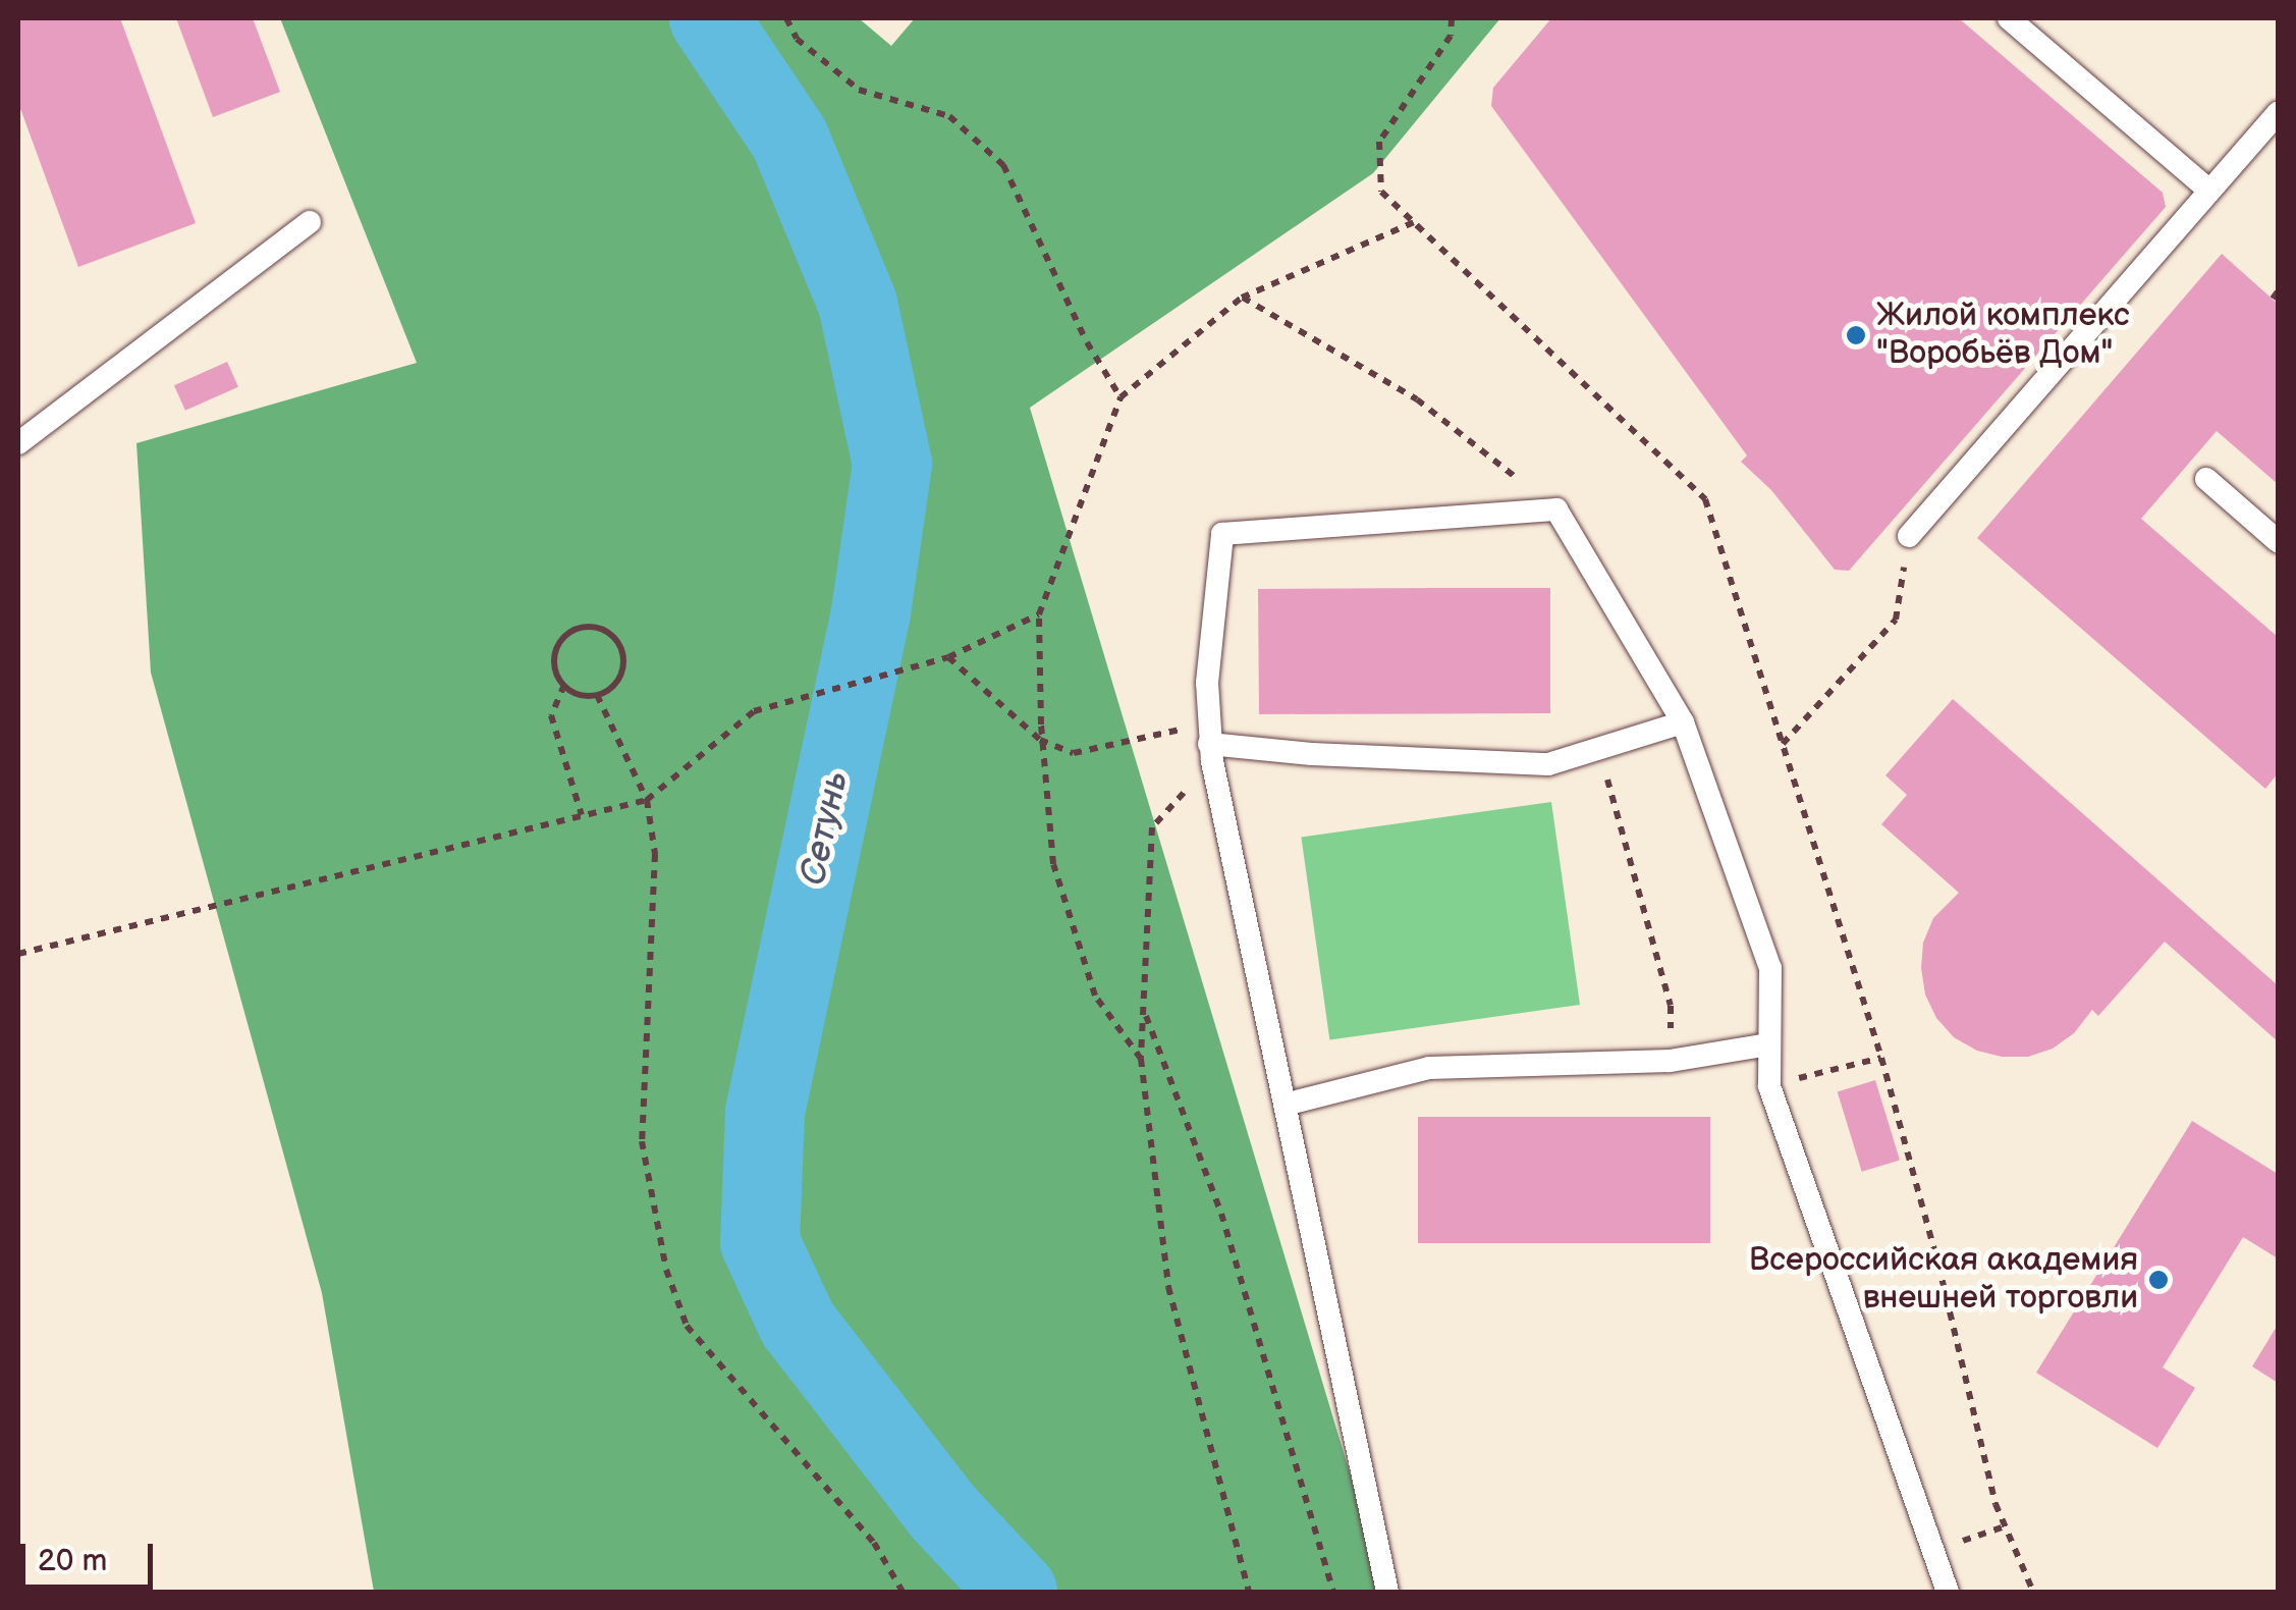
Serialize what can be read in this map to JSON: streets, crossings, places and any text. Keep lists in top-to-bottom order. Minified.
{"water":["Сетунь"],"places":["Жилой комплекс \"Воробьёв Дом\"","Всероссийская академия внешней торговли"],"scale_bar":"20 m"}
